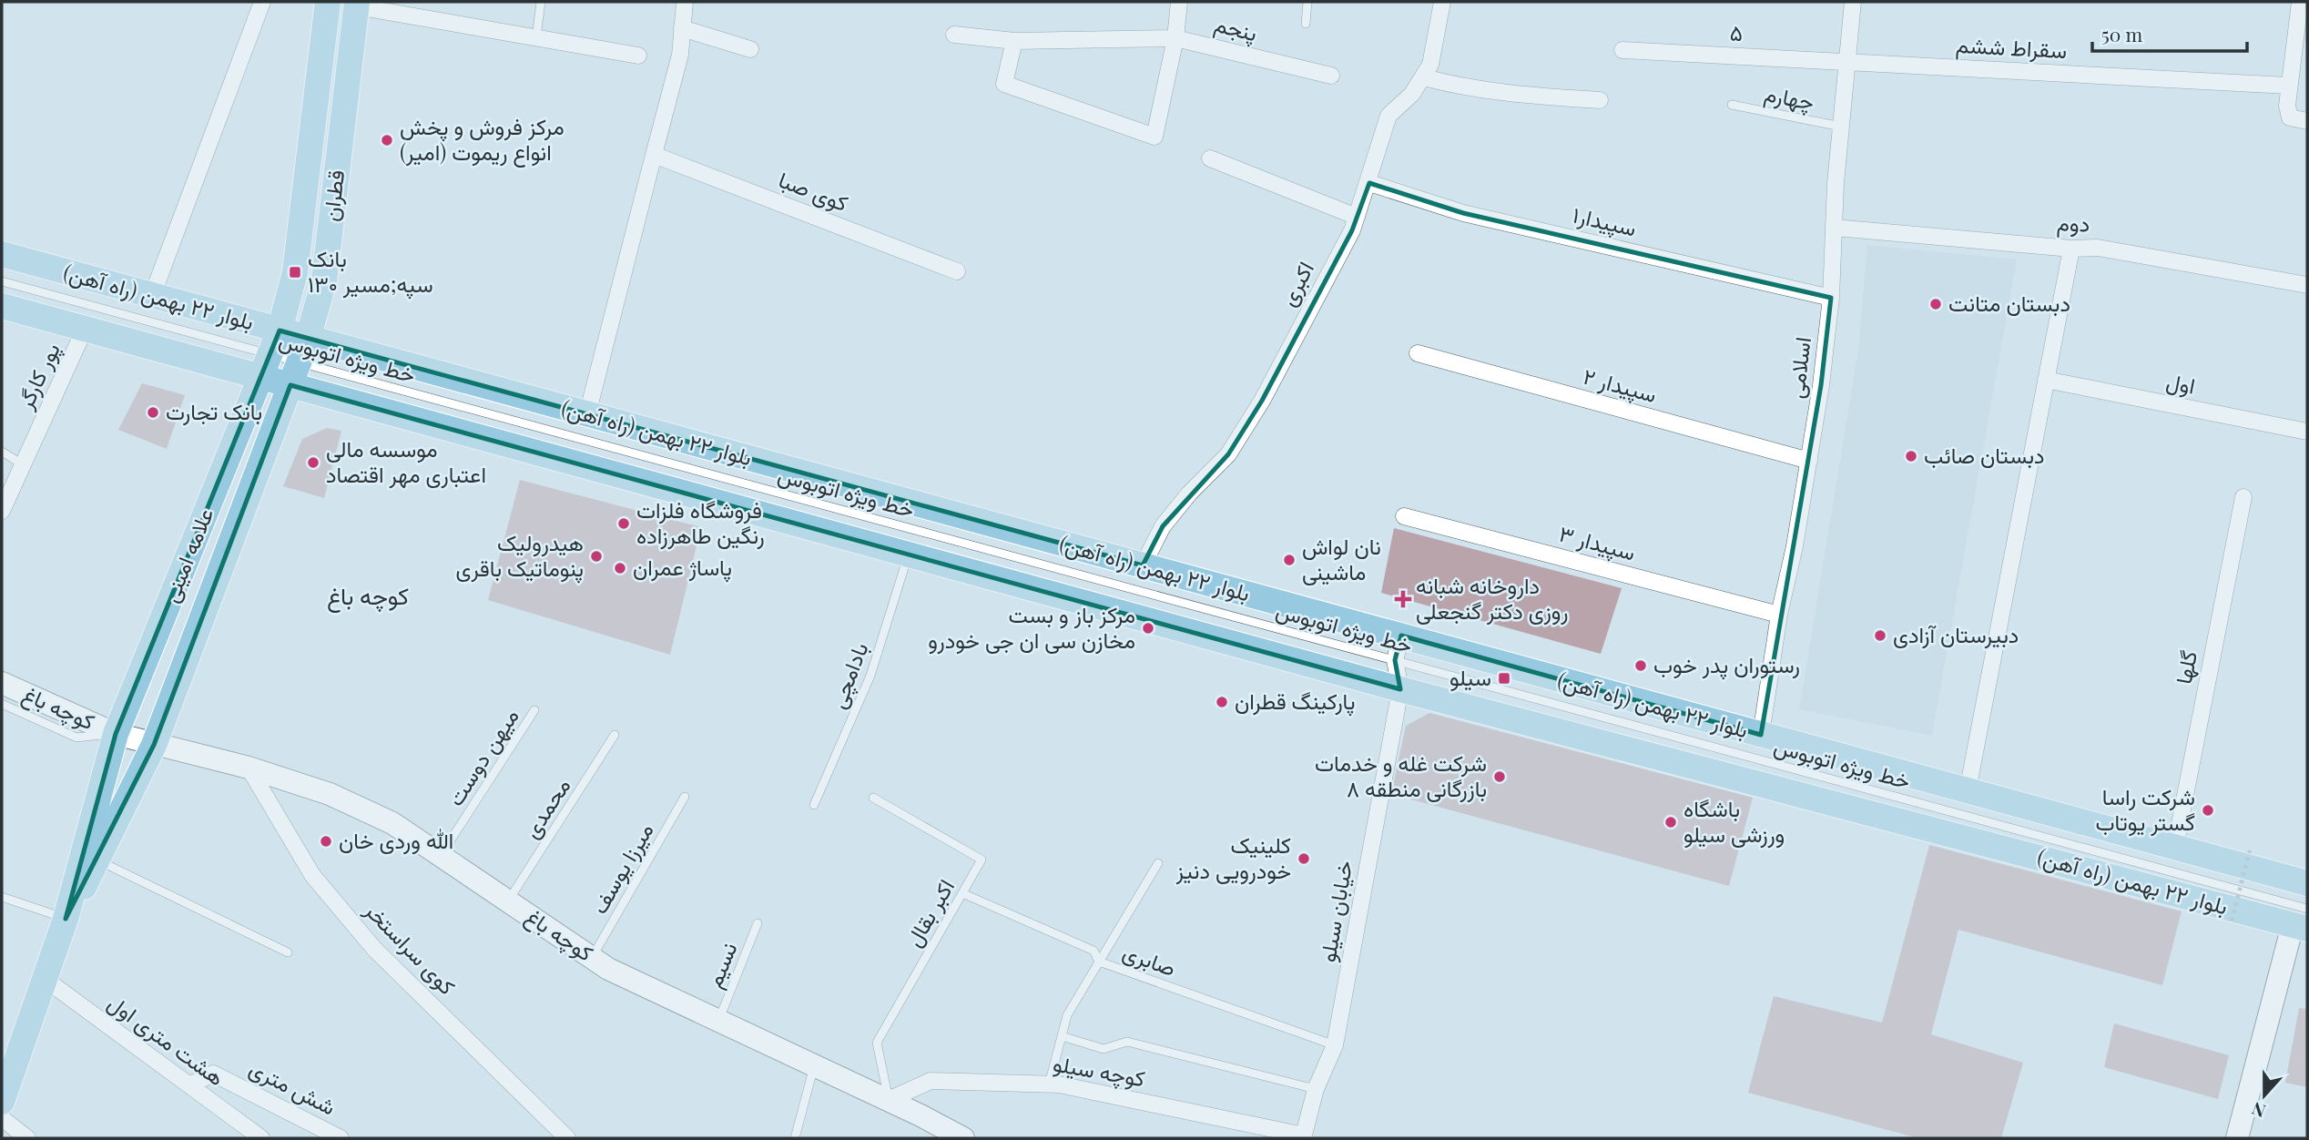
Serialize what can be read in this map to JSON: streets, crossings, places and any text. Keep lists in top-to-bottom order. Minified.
{"streets":{"main road":["قطران","بلوار ۲۲ بهمن (راه آهن)","علامه امینی","کوچه باغ"],"street":["پنجم","۵","سقراط ششم","کوی صبا","سپیدار۱","دوم","اکبری","اسلامی","پور کارگر","اول","سپیدار ۲","سپیدار ۳","گلها","خیابان سیلو","کوی سراستخر","هشت متری اول","کوچه سیلو","شش متری"],"lane":["چهارم","خط ویژه اتوبوس","بادامچی","میهن دوست","محمدی","میرزا یوسف","اکبر بقال","صابری","نسیم"]},"crossings":[["۵","سقراط ششم"],["۵","اسلامی"],["سقراط ششم","اسلامی"],["چهارم","اسلامی"],["قطران","بلوار ۲۲ بهمن (راه آهن)"],["قطران","خط ویژه اتوبوس"],["قطران","علامه امینی"],["سپیدار۱","اکبری"],["سپیدار۱","اسلامی"],["دوم","اسلامی"],["اکبری","بلوار ۲۲ بهمن (راه آهن)"],["بلوار ۲۲ بهمن (راه آهن)","خط ویژه اتوبوس"],["بلوار ۲۲ بهمن (راه آهن)","اسلامی"],["بلوار ۲۲ بهمن (راه آهن)","پور کارگر"],["بلوار ۲۲ بهمن (راه آهن)","علامه امینی"],["بلوار ۲۲ بهمن (راه آهن)","گلها"],["بلوار ۲۲ بهمن (راه آهن)","بادامچی"],["بلوار ۲۲ بهمن (راه آهن)","خیابان سیلو"],["خط ویژه اتوبوس","علامه امینی"],["اسلامی","سپیدار ۲"],["اسلامی","سپیدار ۳"],["علامه امینی","کوچه باغ"],["کوچه باغ","میهن دوست"],["کوچه باغ","محمدی"],["کوچه باغ","میرزا یوسف"],["کوچه باغ","اکبر بقال"],["کوچه باغ","کوی سراستخر"],["کوچه باغ","نسیم"],["کوچه باغ","کوچه سیلو"],["خیابان سیلو","صابری"],["خیابان سیلو","کوچه سیلو"],["اکبر بقال","صابری"],["اکبر بقال","کوچه سیلو"],["هشت متری اول","شش متری"]],"districts":["کوچه باغ"],"places":{"other":["مرکز فروش و پخش انواع ریموت (امیر)","دبستان متانت","بانک تجارت","دبستان صائب","موسسه مالی اعتباری مهر اقتصاد","فروشگاه فلزات رنگین طاهرزاده","هیدرولیک پنوماتیک باقری","نان لواش ماشینی","پاساژ عمران","مرکز باز و بست مخازن سی ان جی خودرو","دبیرستان آزادی","رستوران پدر خوب","پارکینگ قطران","شرکت غله و خدمات بازرگانی منطقه ۸","شرکت راسا گستر یوتاب","باشگاه ورزشی سیلو","الله وردی خان","کلینیک خودرویی دنیز"],"transit":["بانک سپه;مسیر ۱۳۰","سیلو"],"health":["داروخانه شبانه روزی دکتر گنجعلی"]},"scale_bar":"50 m","north":"bottom"}
